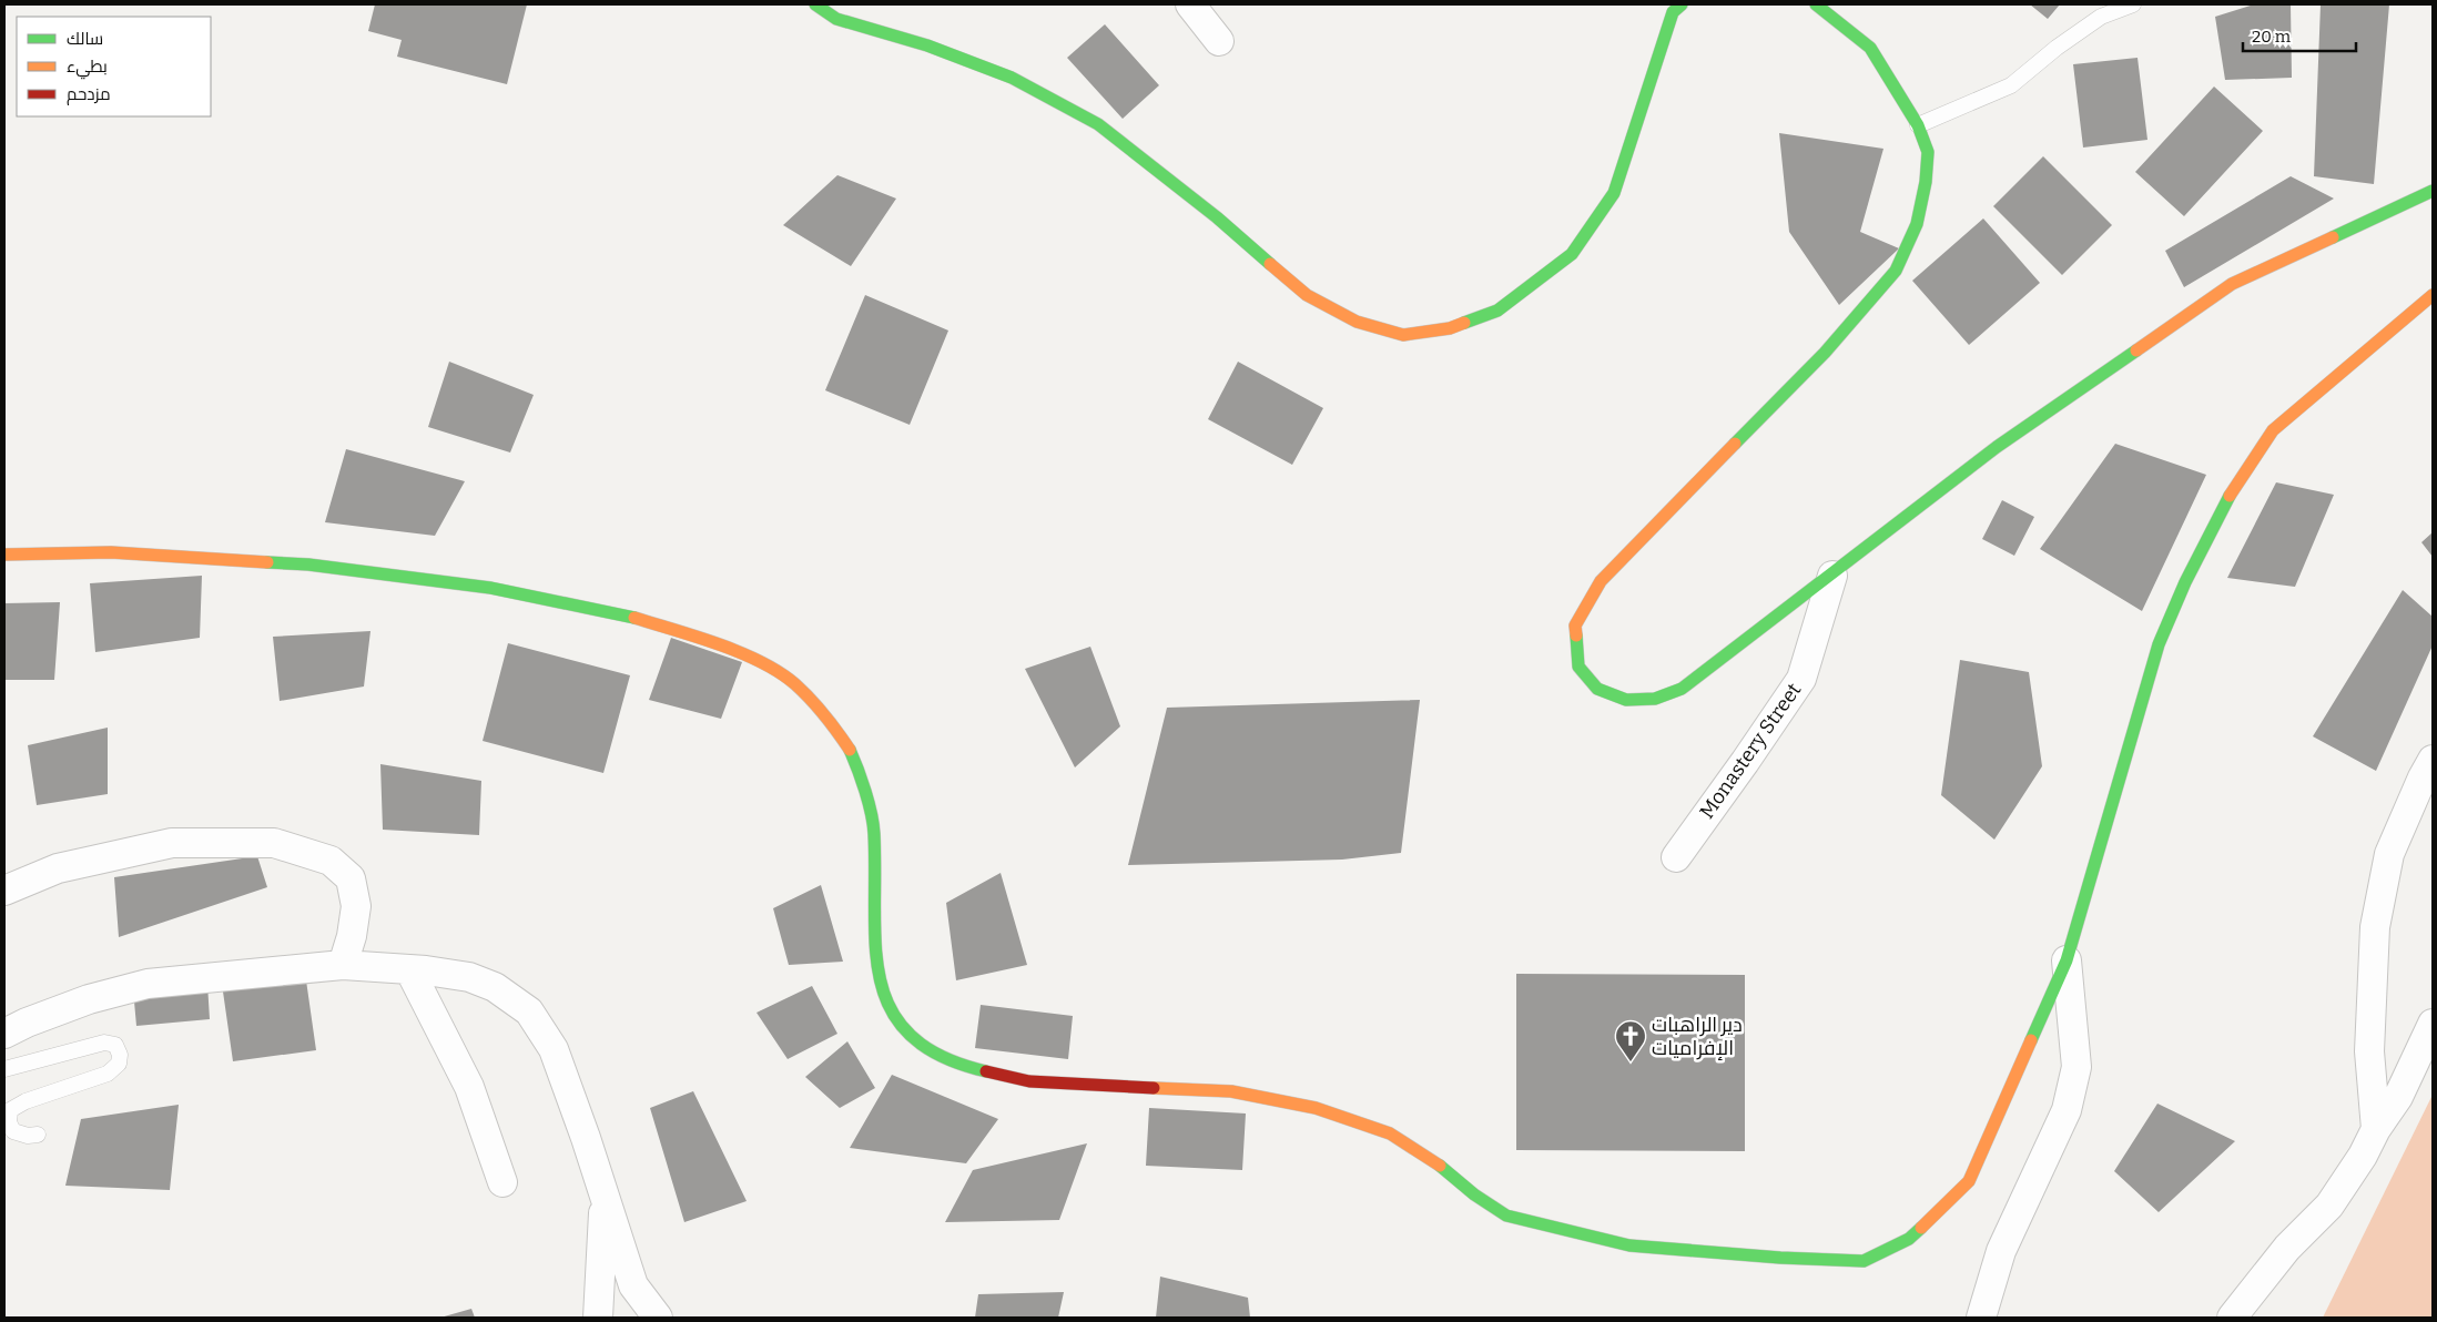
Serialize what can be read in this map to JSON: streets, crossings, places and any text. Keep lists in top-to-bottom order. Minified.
{"streets":{"street":["Monastery Street"]},"places":{"church":["دير الراهبات الإفراميات"]},"legend":["سالك","بطيء","مزدحم"],"scale_bar":"20 m"}
